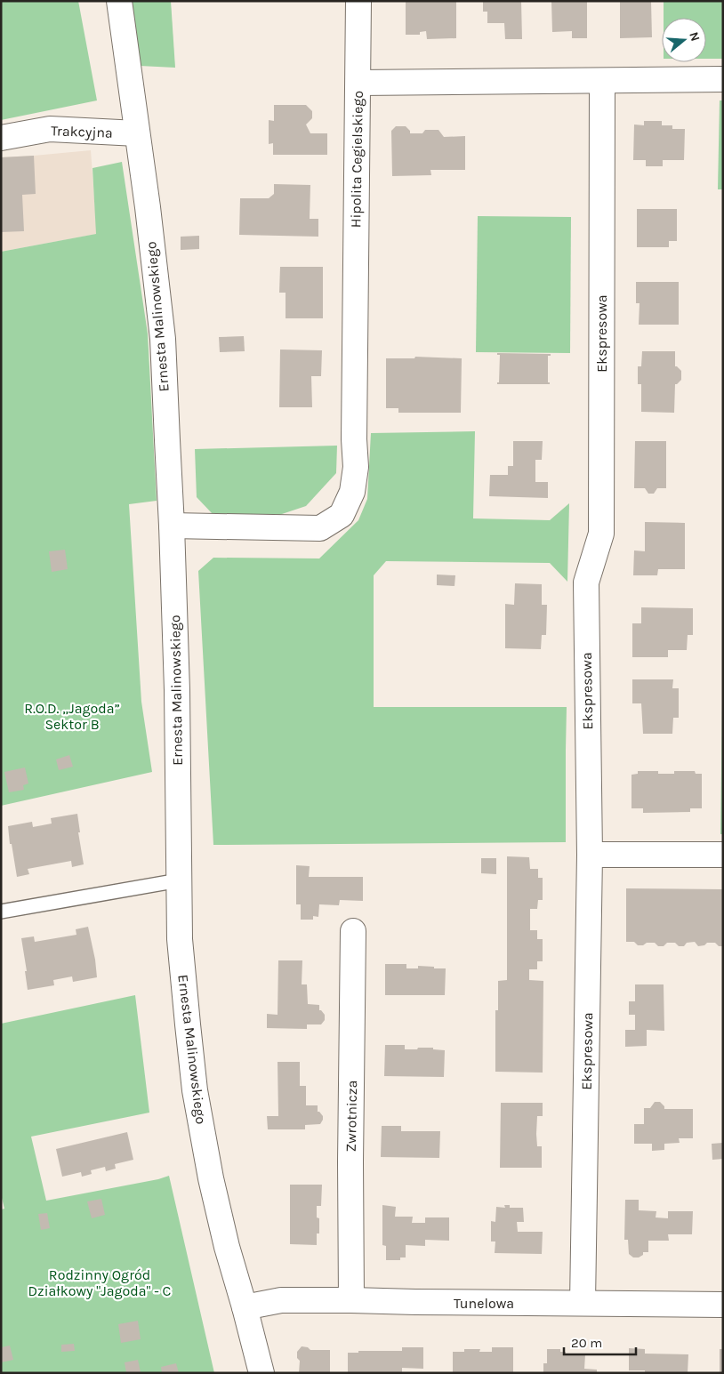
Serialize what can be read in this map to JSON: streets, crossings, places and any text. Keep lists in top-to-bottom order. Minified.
{"streets":{"street":["Trakcyjna","Hipolita Cegielskiego","Ernesta Malinowskiego","Ekspresowa","Zwrotnicza","Tunelowa"]},"crossings":[["Trakcyjna","Ernesta Malinowskiego"],["Hipolita Cegielskiego","Ernesta Malinowskiego"],["Hipolita Cegielskiego","Ekspresowa"],["Ernesta Malinowskiego","Tunelowa"],["Ekspresowa","Tunelowa"],["Zwrotnicza","Tunelowa"]],"parks":["R.O.D. „Jagoda” Sektor B","Rodzinny Ogród Działkowy \"Jagoda\" - C"],"scale_bar":"20 m","north":"right"}
